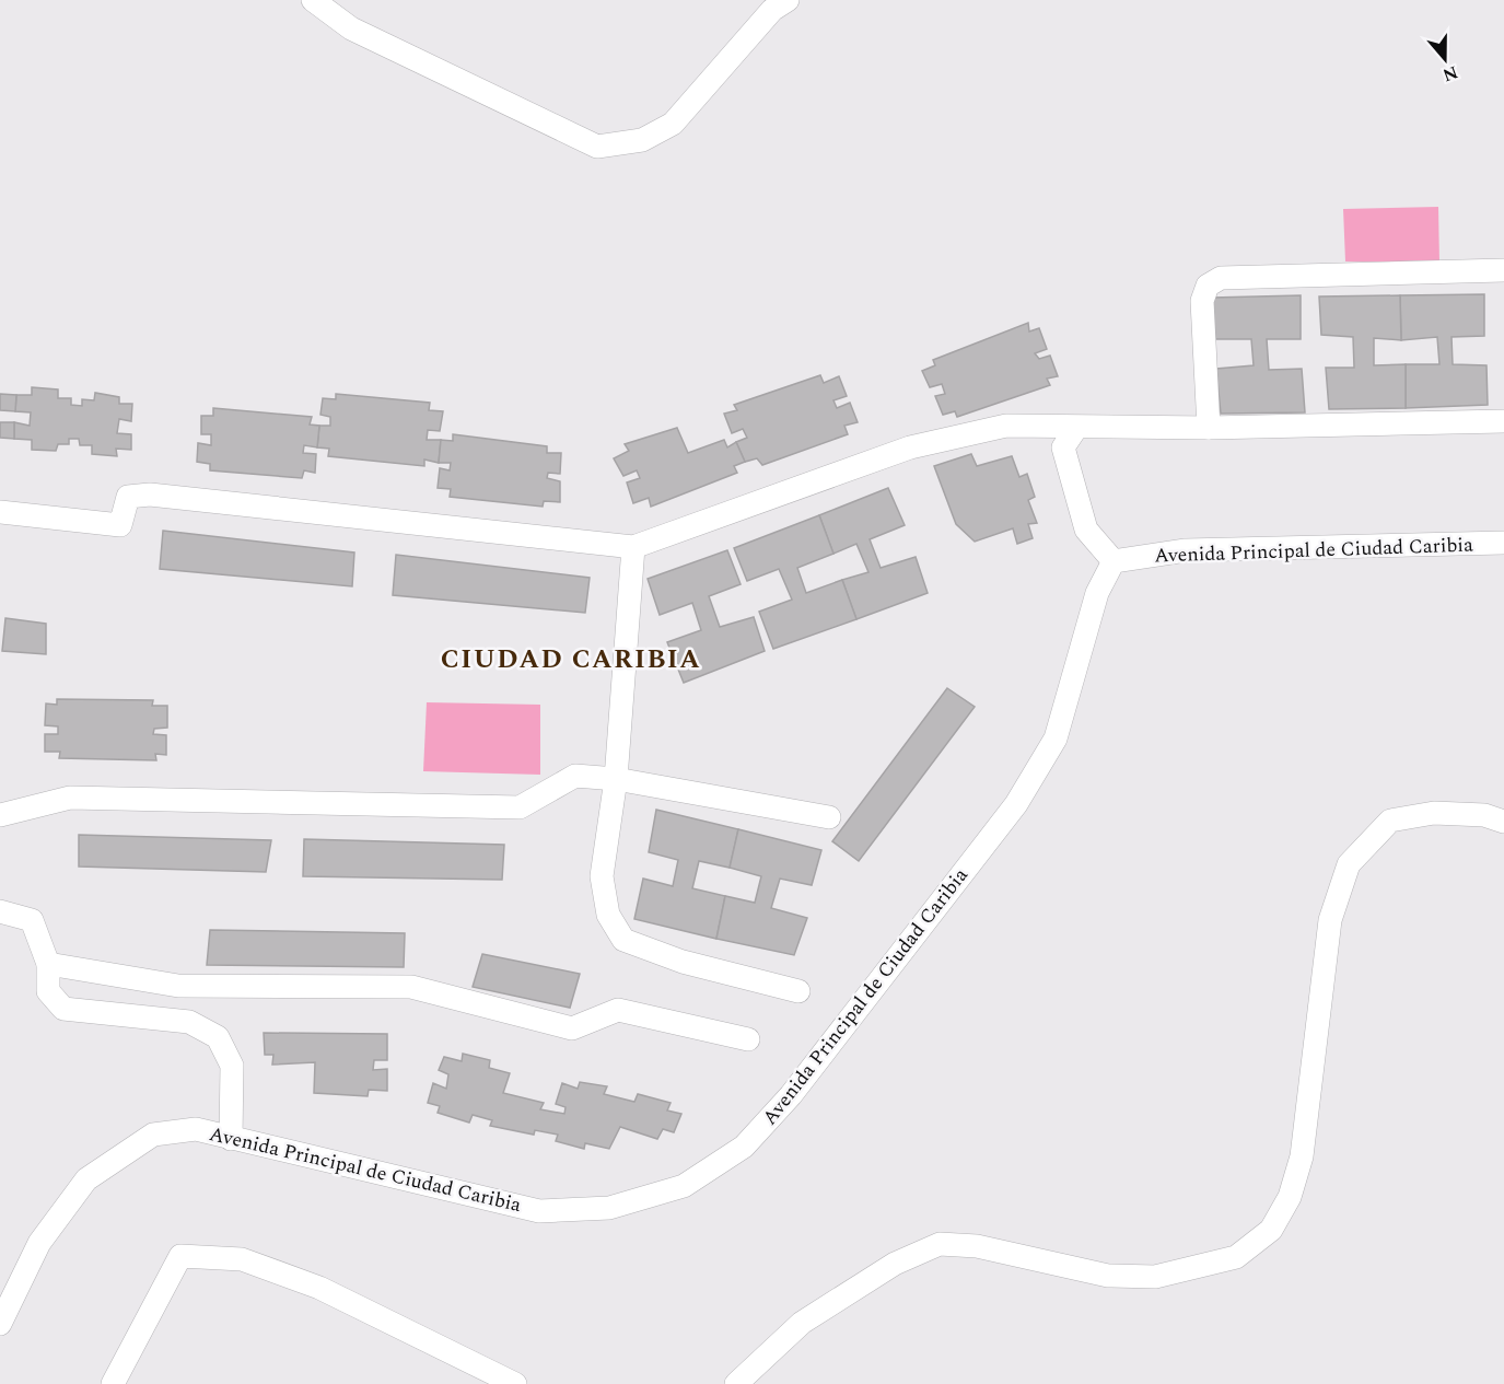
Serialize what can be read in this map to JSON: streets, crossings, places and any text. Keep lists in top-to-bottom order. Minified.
{"streets":{"street":["Avenida Principal de Ciudad Caribia"]},"districts":["CIUDAD CARIBIA"],"north":"bottom"}
